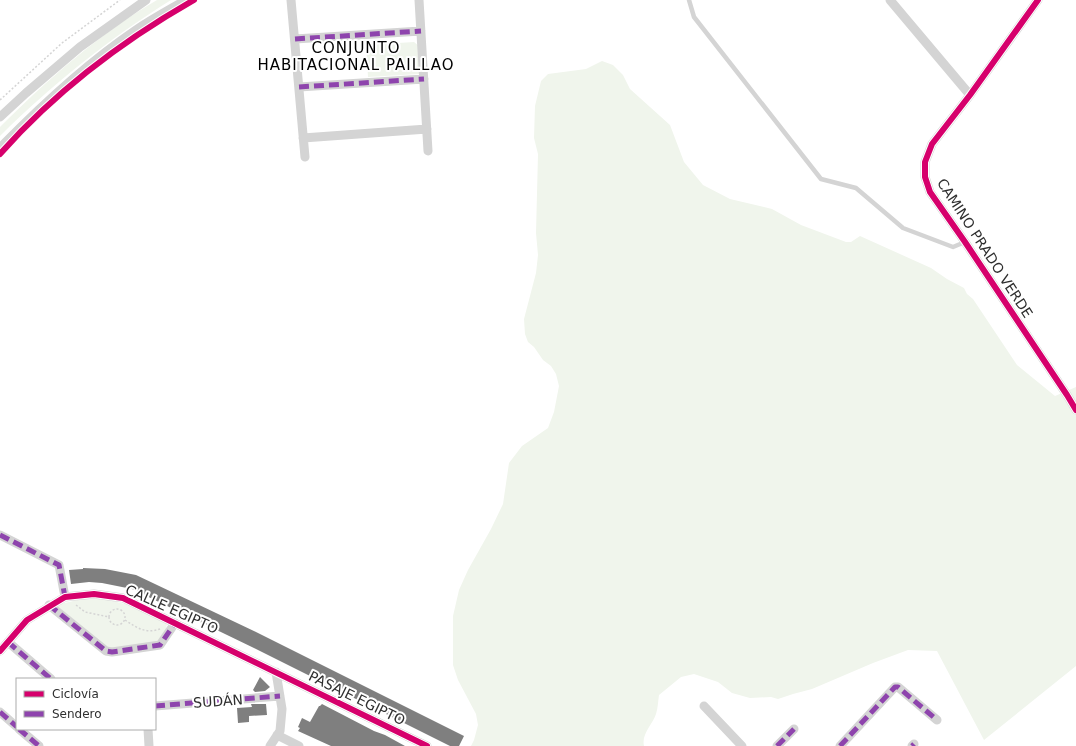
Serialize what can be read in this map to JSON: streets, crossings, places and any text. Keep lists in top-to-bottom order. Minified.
{"streets":{"street":["CAMINO PRADO VERDE","CALLE EGIPTO","PASAJE EGIPTO","SUDÁN"]},"crossings":[["CALLE EGIPTO","PASAJE EGIPTO"]],"districts":["CONJUNTO HABITACIONAL PAILLAO"],"legend":["Ciclovía","Sendero"]}
